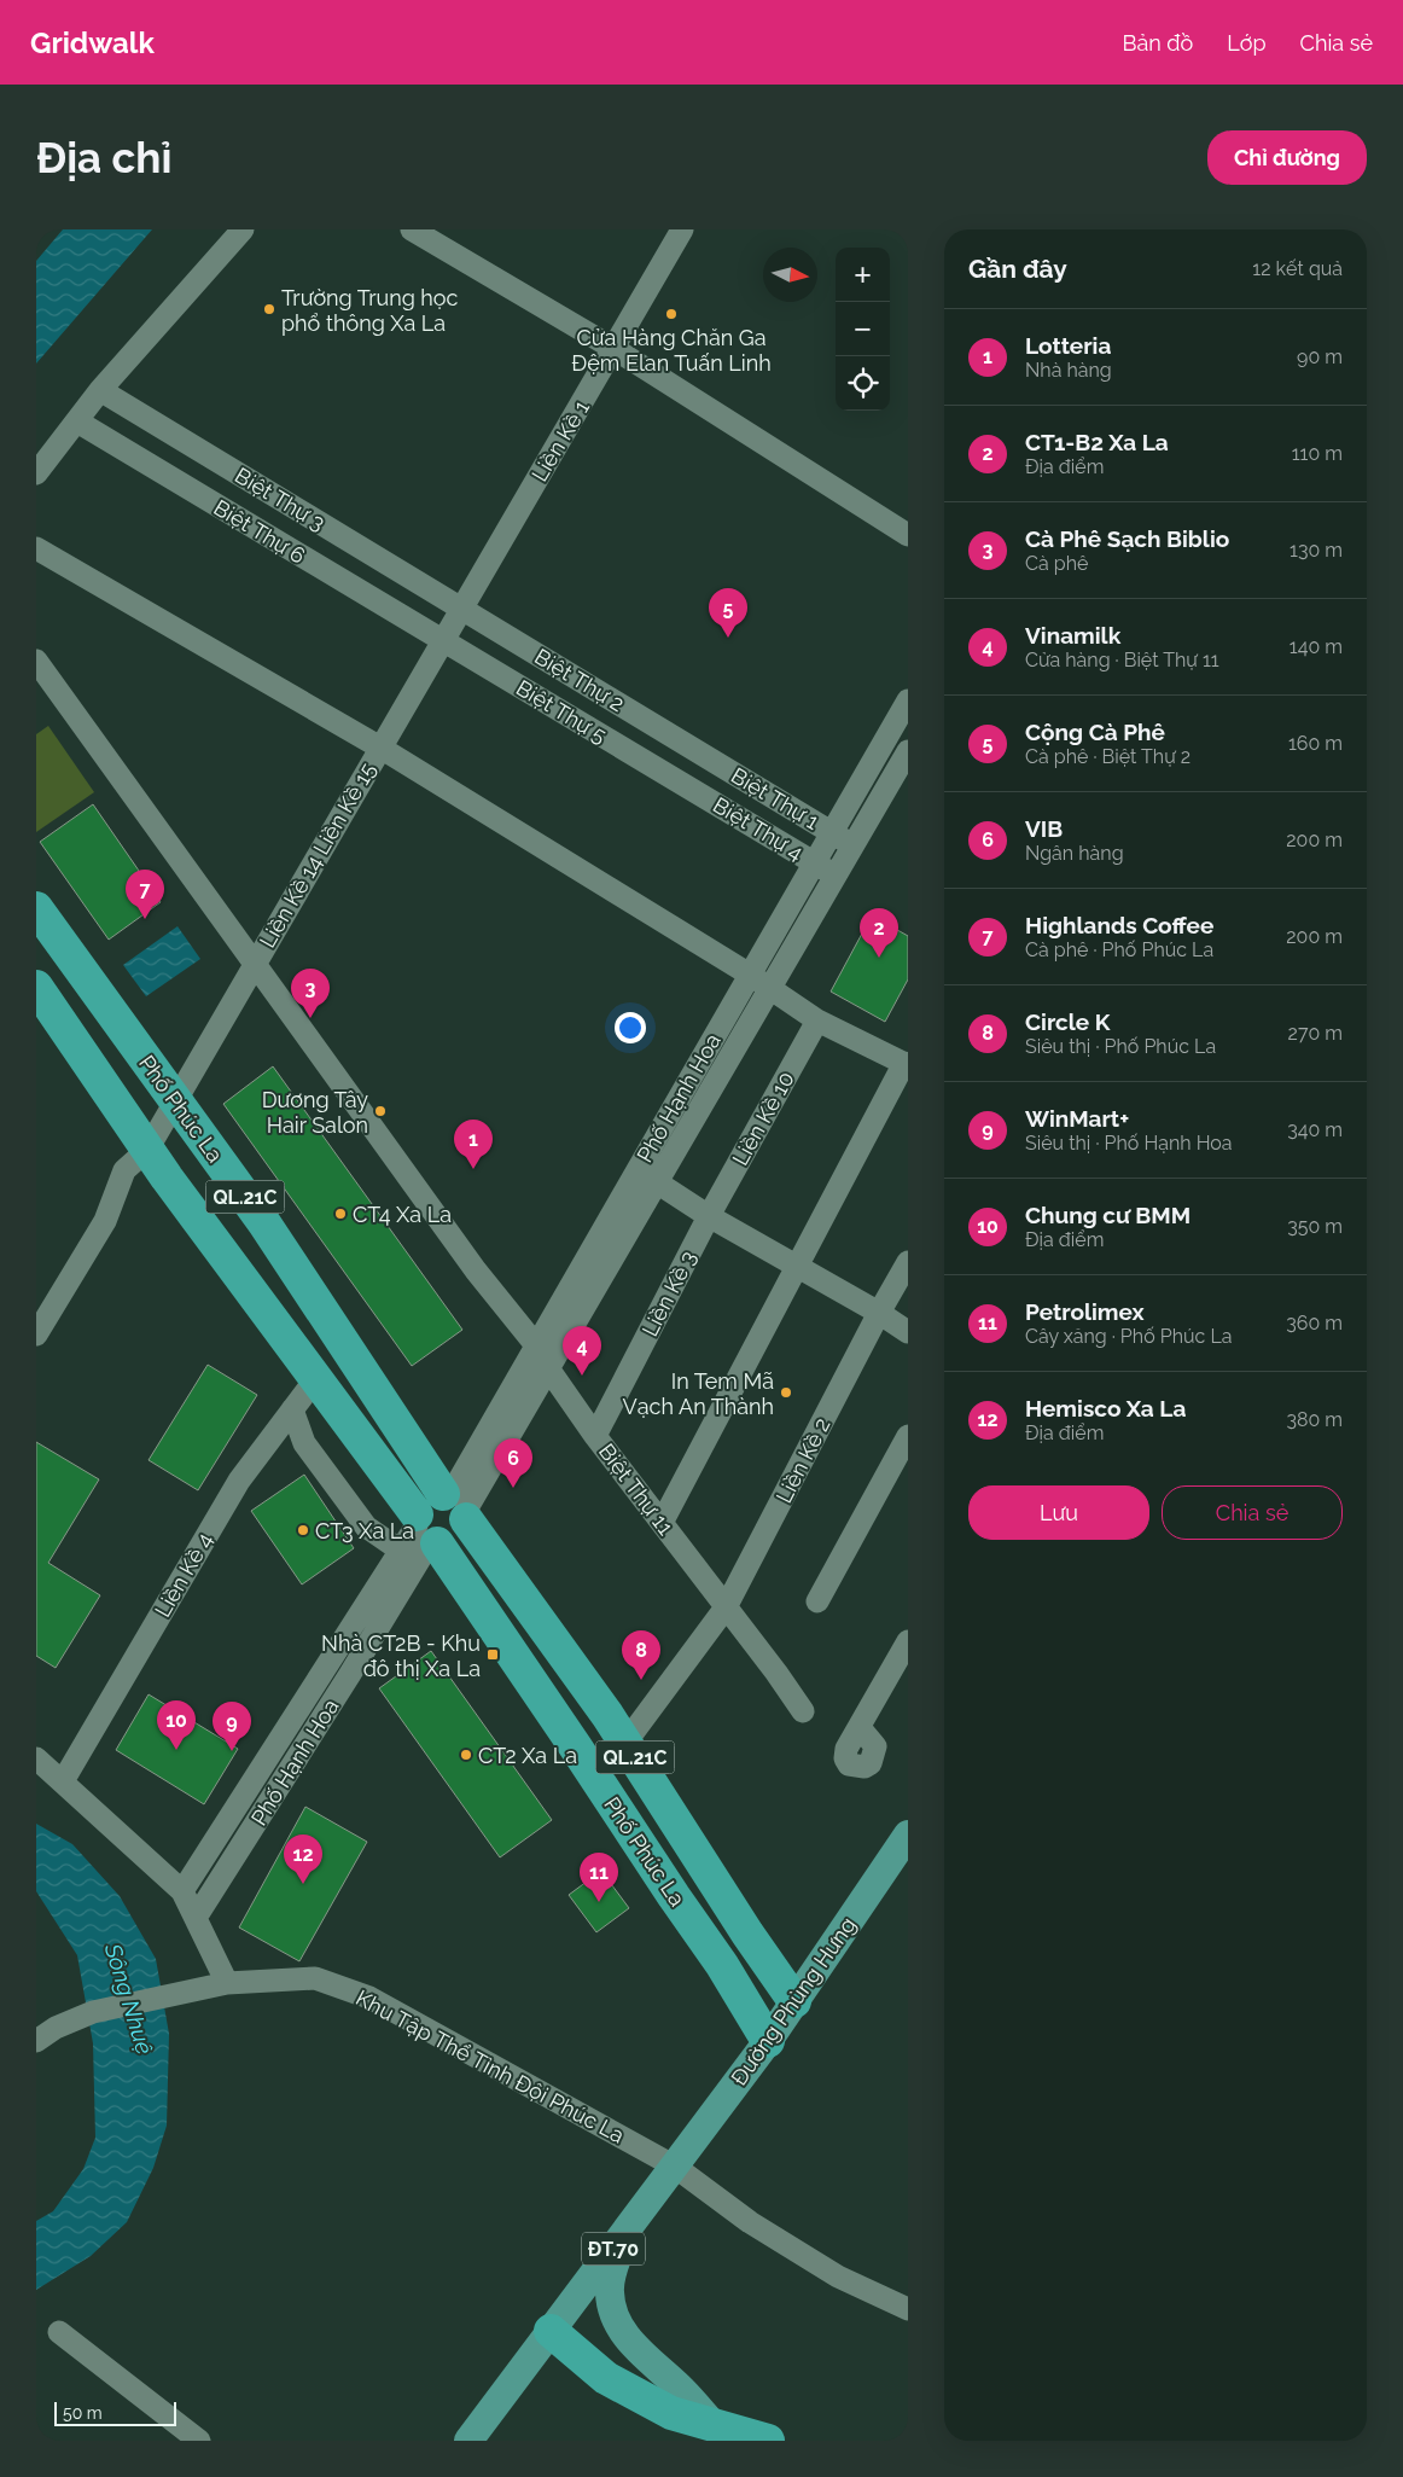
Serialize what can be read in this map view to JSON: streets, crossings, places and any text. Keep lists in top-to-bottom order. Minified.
{"streets":{"highway":["Phố Phúc La","QL.21C"],"main road":["Đường Phùng Hưng","ĐT.70"],"street":["Liền Kề 1","Biệt Thự 3","Biệt Thự 6","Biệt Thự 2","Biệt Thự 5","Biệt Thự 1","Biệt Thự 4","Liền Kề 14 Liền Kề 15","Phố Hạnh Hoa","Liền Kề 10","Liền Kề 3","Liền Kề 2","Biệt Thự 11","Liền Kề 4","Khu Tập Thể Tỉnh Đội Phúc La"]},"crossings":[["Liền Kề 1","Biệt Thự 3"],["Liền Kề 1","Biệt Thự 6"],["Liền Kề 1","Biệt Thự 2"],["Liền Kề 1","Biệt Thự 5"],["Liền Kề 1","Liền Kề 14 Liền Kề 15"],["Biệt Thự 3","Biệt Thự 2"],["Biệt Thự 6","Biệt Thự 5"],["Biệt Thự 6","Liền Kề 14 Liền Kề 15"],["Biệt Thự 2","Biệt Thự 1"],["Biệt Thự 5","Biệt Thự 4"],["Biệt Thự 5","Liền Kề 14 Liền Kề 15"],["Biệt Thự 1","Phố Hạnh Hoa"],["Biệt Thự 4","Phố Hạnh Hoa"],["Liền Kề 14 Liền Kề 15","Phố Phúc La"],["Liền Kề 14 Liền Kề 15","Biệt Thự 11"],["Phố Hạnh Hoa","Phố Phúc La"],["Phố Hạnh Hoa","Biệt Thự 11"],["Phố Phúc La","Liền Kề 2"],["Phố Phúc La","Liền Kề 4"],["Phố Phúc La","Đường Phùng Hưng"],["Liền Kề 10","Liền Kề 3"],["Liền Kề 3","Biệt Thự 11"],["Liền Kề 2","Biệt Thự 11"],["Đường Phùng Hưng","Khu Tập Thể Tỉnh Đội Phúc La"],["Đường Phùng Hưng","ĐT.70"],["Khu Tập Thể Tỉnh Đội Phúc La","ĐT.70"]],"water":["Sông Nhuệ"],"places":{"other":["Trường Trung học phổ thông Xa La","Cửa Hàng Chăn Ga Đệm Elan Tuấn Linh","Dương Tây Hair Salon","CT4 Xa La","In Tem Mã Vạch An Thành","CT3 Xa La","CT2 Xa La"],"transit":["Nhà CT2B - Khu đô thị Xa La"]},"scale_bar":"50 m","north":"right","page":{"header":"Gridwalk","nav":["Bản đồ","Lớp","Chia sẻ"],"buttons":["Chỉ đường",["Lưu","Chia sẻ"]],"title":"Địa chỉ","heading":["Gần đây","12 kết quả"],"map_buttons":["+","−"],"list":[{"mark":"1","name":"Lotteria","note":"Nhà hàng","value":"90 m"},{"mark":"2","name":"CT1-B2 Xa La","note":"Địa điểm","value":"110 m"},{"mark":"3","name":"Cà Phê Sạch Biblio","note":"Cà phê","value":"130 m"},{"mark":"4","name":"Vinamilk","note":"Cửa hàng · Biệt Thự 11","value":"140 m"},{"mark":"5","name":"Cộng Cà Phê","note":"Cà phê · Biệt Thự 2","value":"160 m"},{"mark":"6","name":"VIB","note":"Ngân hàng","value":"200 m"},{"mark":"7","name":"Highlands Coffee","note":"Cà phê · Phố Phúc La","value":"200 m"},{"mark":"8","name":"Circle K","note":"Siêu thị · Phố Phúc La","value":"270 m"},{"mark":"9","name":"WinMart+","note":"Siêu thị · Phố Hạnh Hoa","value":"340 m"},{"mark":"10","name":"Chung cư BMM","note":"Địa điểm","value":"350 m"},{"mark":"11","name":"Petrolimex","note":"Cây xăng · Phố Phúc La","value":"360 m"},{"mark":"12","name":"Hemisco Xa La","note":"Địa điểm","value":"380 m"}],"pins":["5","7","2","3","1","4","6","8","10","9","12","11"],"scale":"50 m"}}
